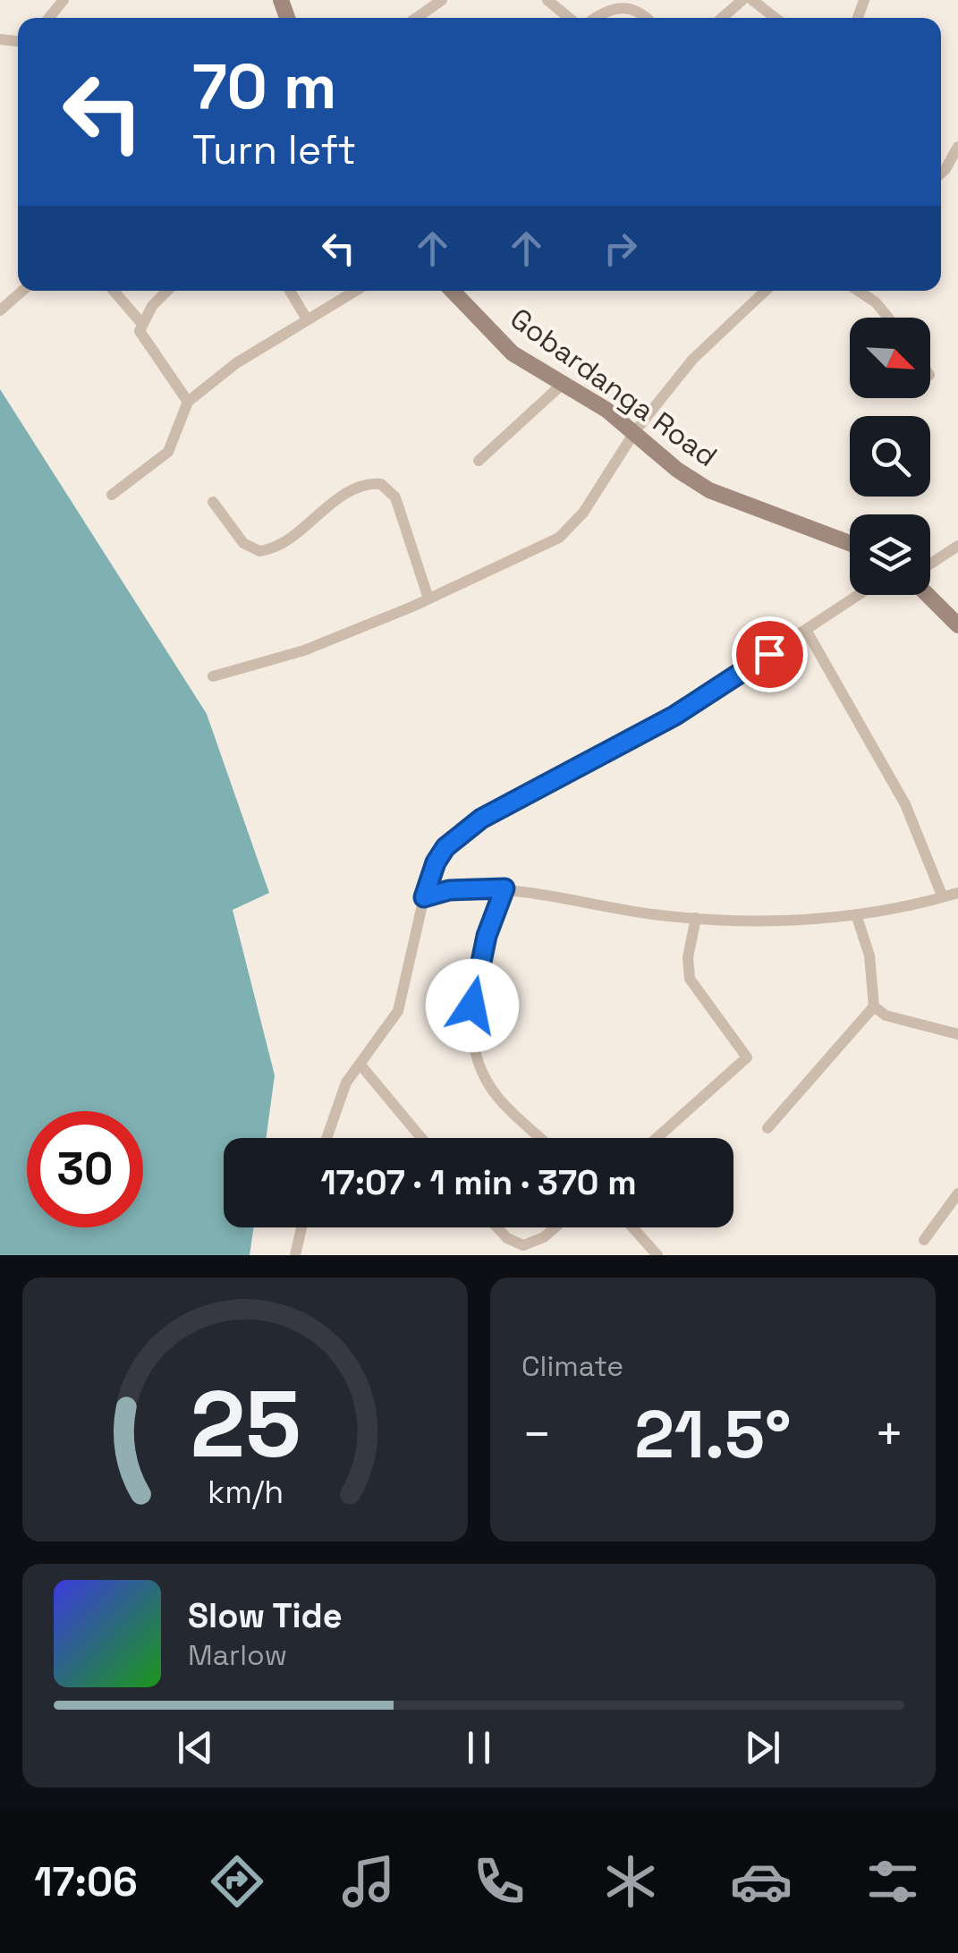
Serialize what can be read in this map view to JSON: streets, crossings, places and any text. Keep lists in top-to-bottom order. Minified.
{"streets":{"main road":["Gobardanga Road"]},"north":"bottom right","page":{"turn":["70 m","Turn left"],"limit":"30","trip":"17:07 · 1 min · 370 m","tile":"Climate","heat":["−","21.5°","+"],"song":["Slow Tide","Marlow"],"tabs":"17:06","gauge":["25","km/h"]}}
